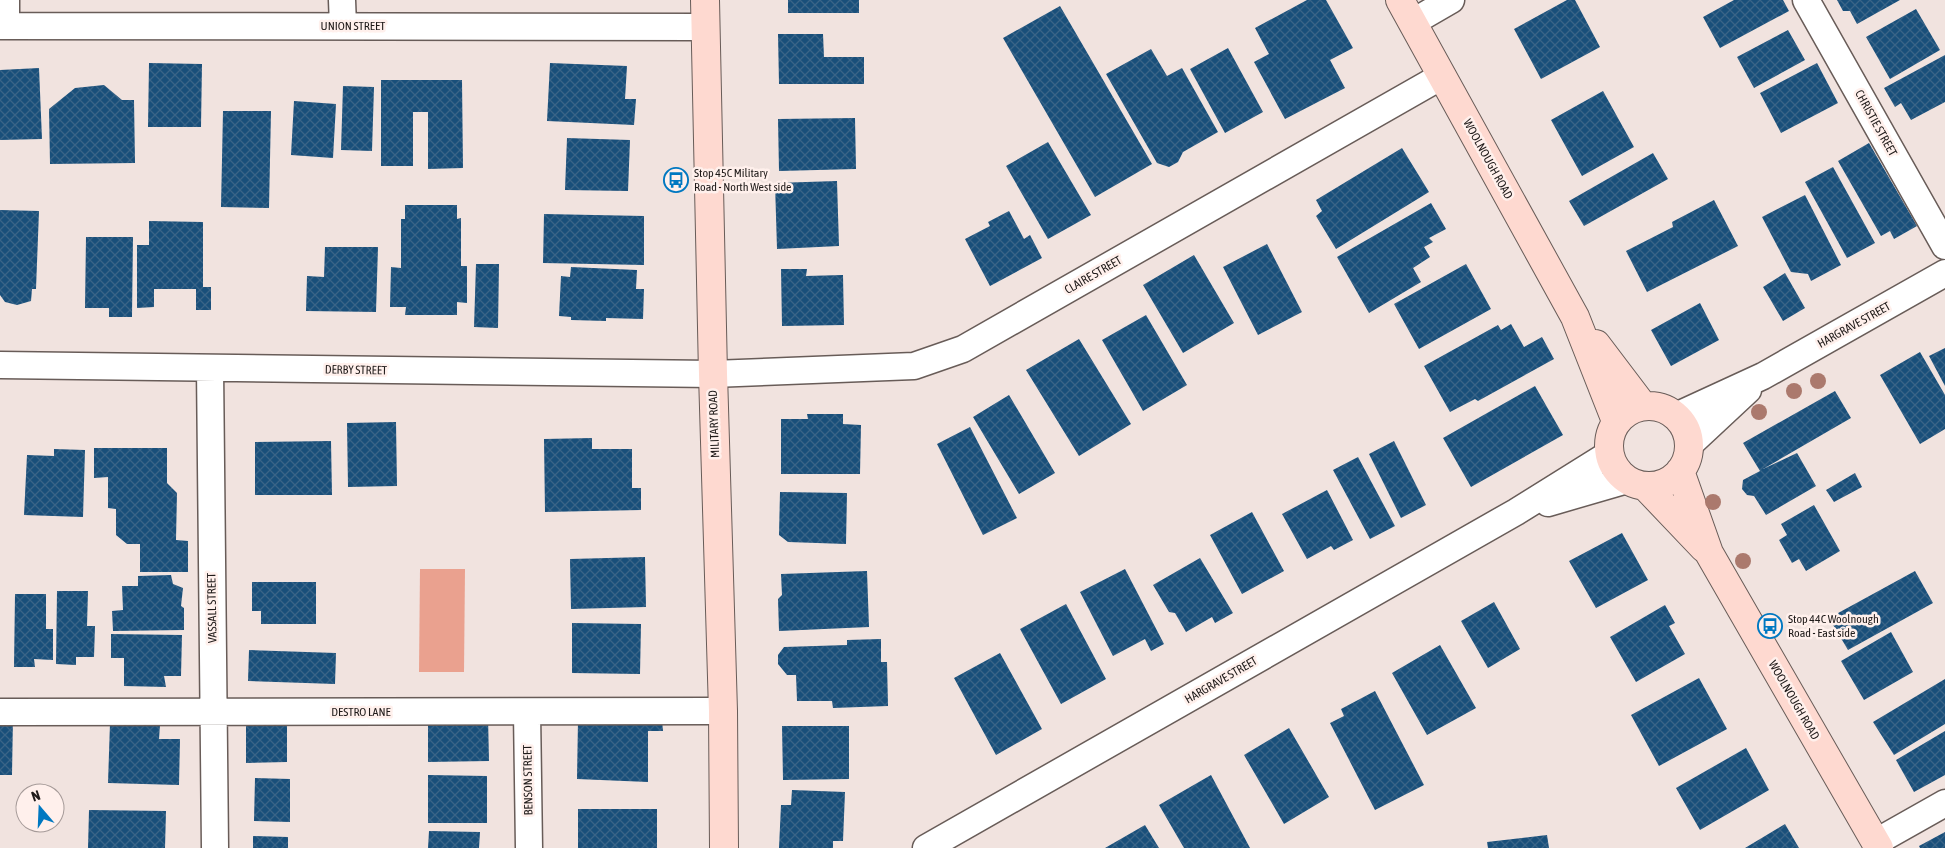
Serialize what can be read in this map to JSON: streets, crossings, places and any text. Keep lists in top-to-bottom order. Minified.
{"streets":{"street":["UNION STREET","CHRISTIE STREET","WOOLNOUGH ROAD","CLAIRE STREET","HARGRAVE STREET","DERBY STREET","MILITARY ROAD","VASSALL STREET","DESTRO LANE","BENSON STREET"]},"crossings":[["UNION STREET","MILITARY ROAD"],["WOOLNOUGH ROAD","CLAIRE STREET"],["WOOLNOUGH ROAD","HARGRAVE STREET"],["CLAIRE STREET","DERBY STREET"],["CLAIRE STREET","MILITARY ROAD"],["DERBY STREET","MILITARY ROAD"],["DERBY STREET","VASSALL STREET"],["MILITARY ROAD","DESTRO LANE"],["VASSALL STREET","DESTRO LANE"],["DESTRO LANE","BENSON STREET"]],"places":{"bus stop":["Stop 45C Military Road - North West side","Stop 44C Woolnough Road - East side"]},"north":"top"}
